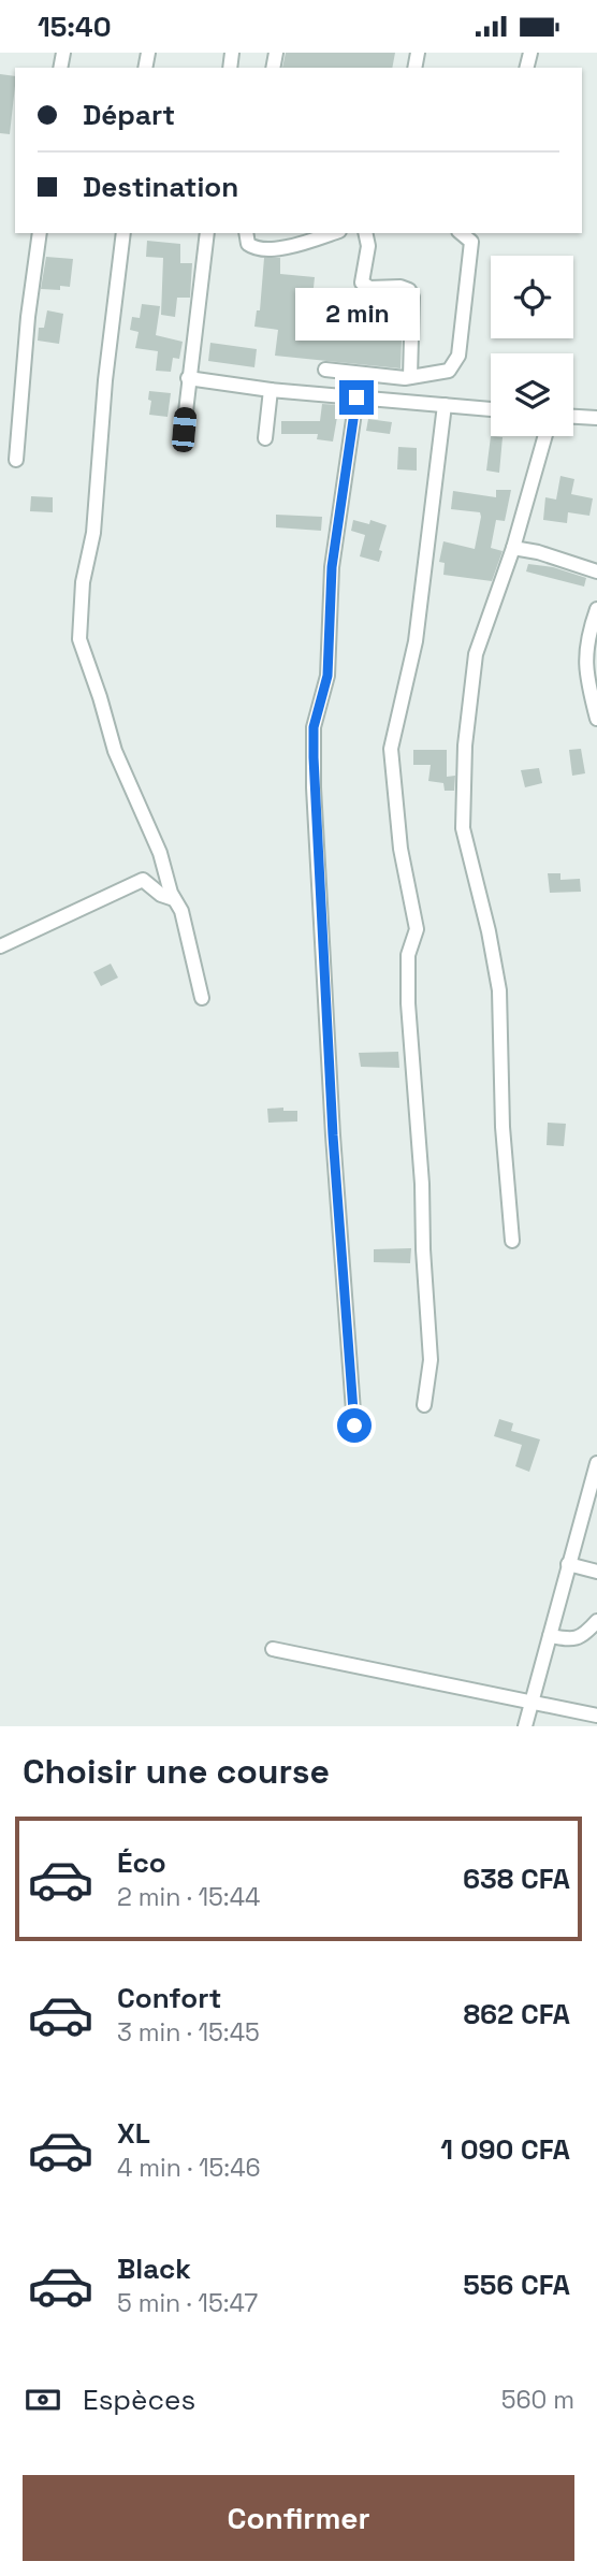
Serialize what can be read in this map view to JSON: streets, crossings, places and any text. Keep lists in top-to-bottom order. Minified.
{"page":{"status":"15:40","banner":["Départ","Destination"],"bubble":"2 min","heading":"Choisir une course","list":[{"name":"Éco","note":"2 min · 15:44","value":"638 CFA"},{"name":"Confort","note":"3 min · 15:45","value":"862 CFA"},{"name":"XL","note":"4 min · 15:46","value":"1 090 CFA"},{"name":"Black","note":"5 min · 15:47","value":"556 CFA"}],"pay":["Espèces","560 m"],"buttons":"Confirmer"}}
